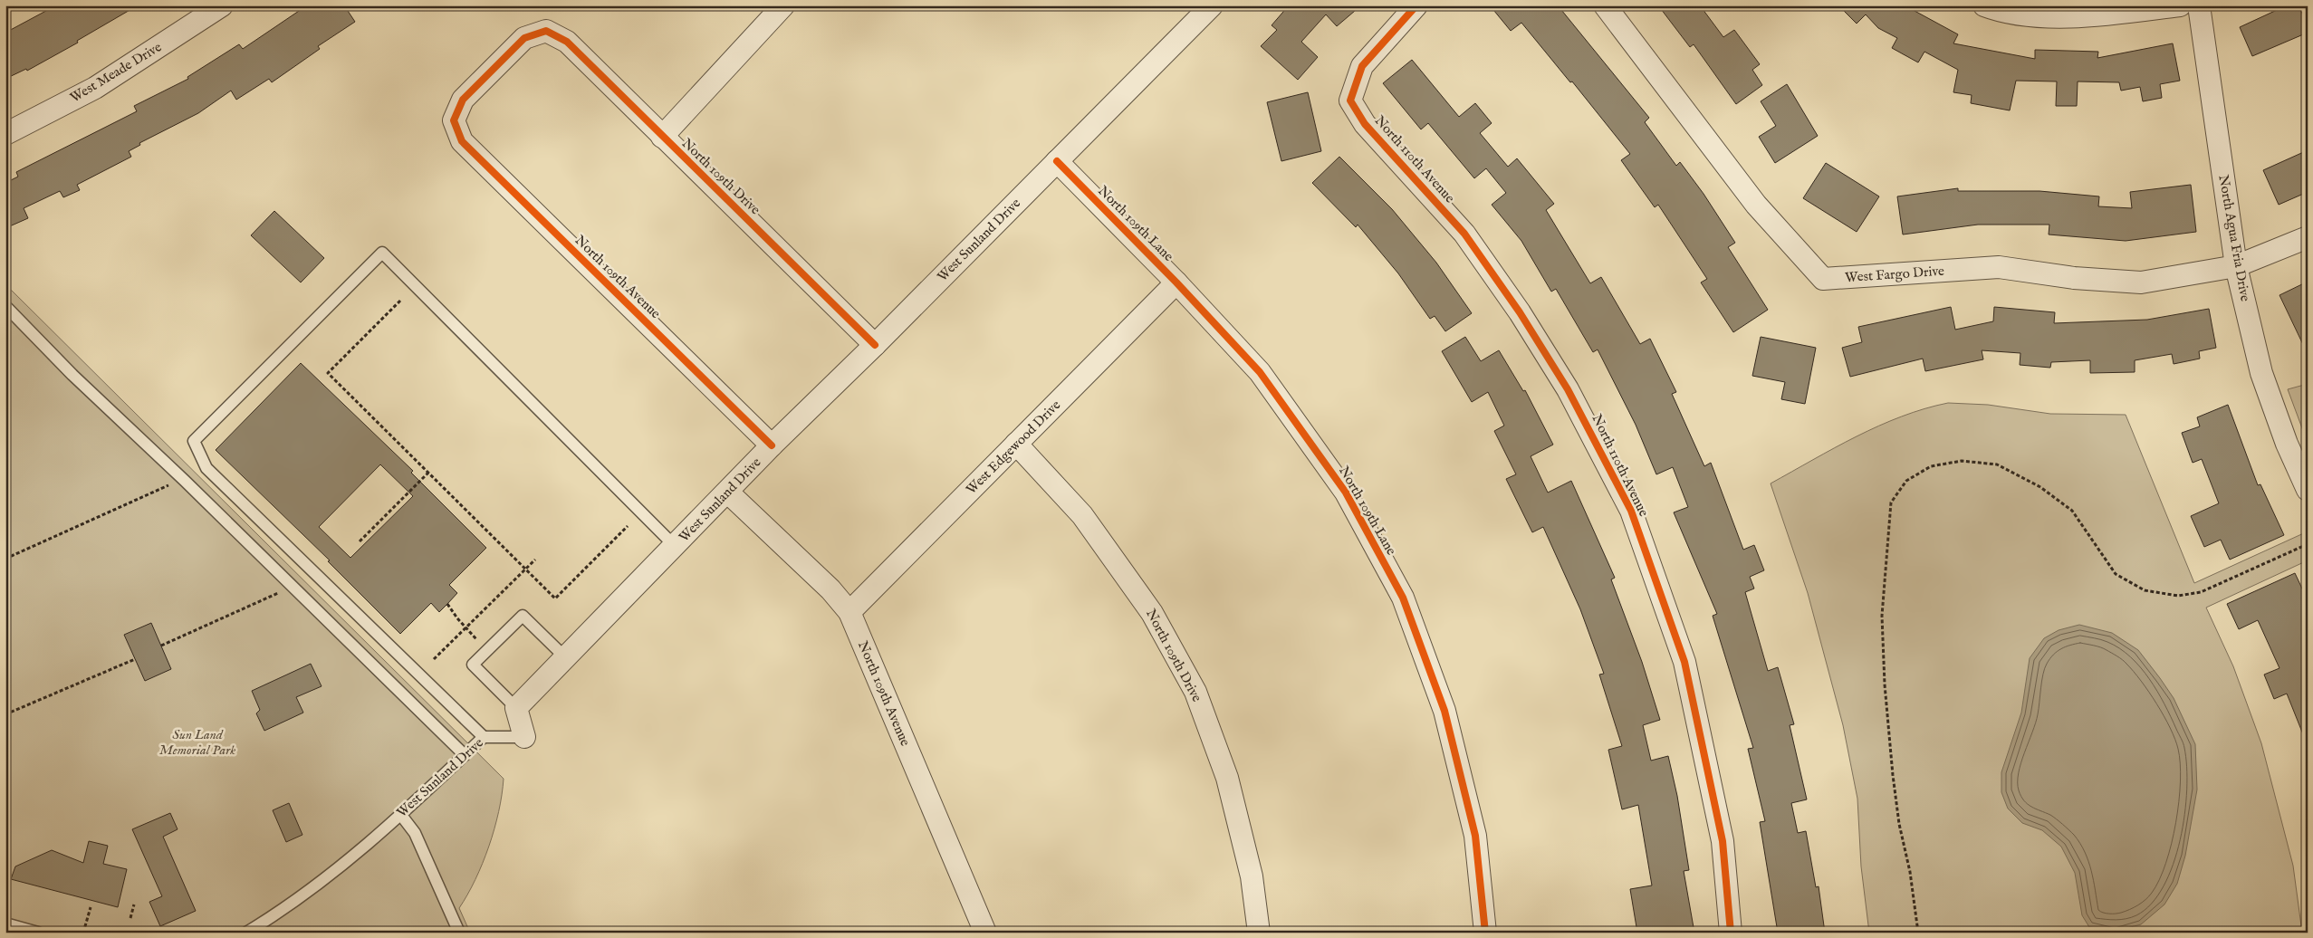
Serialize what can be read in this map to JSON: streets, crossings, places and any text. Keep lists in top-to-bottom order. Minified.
{"streets":{"street":["West Meade Drive","North 110th Avenue","North 109th Drive","North 109th Lane","North Agua Fria Drive","West Sunland Drive","West Fargo Drive","North 109th Avenue","West Edgewood Drive"]},"crossings":[["North 109th Drive","West Sunland Drive"],["North 109th Drive","North 109th Avenue"],["North 109th Drive","West Edgewood Drive"],["North 109th Lane","West Sunland Drive"],["North 109th Lane","West Edgewood Drive"],["North Agua Fria Drive","West Fargo Drive"],["West Sunland Drive","North 109th Avenue"],["North 109th Avenue","West Edgewood Drive"]],"parks":["Sun Land Memorial Park"]}
